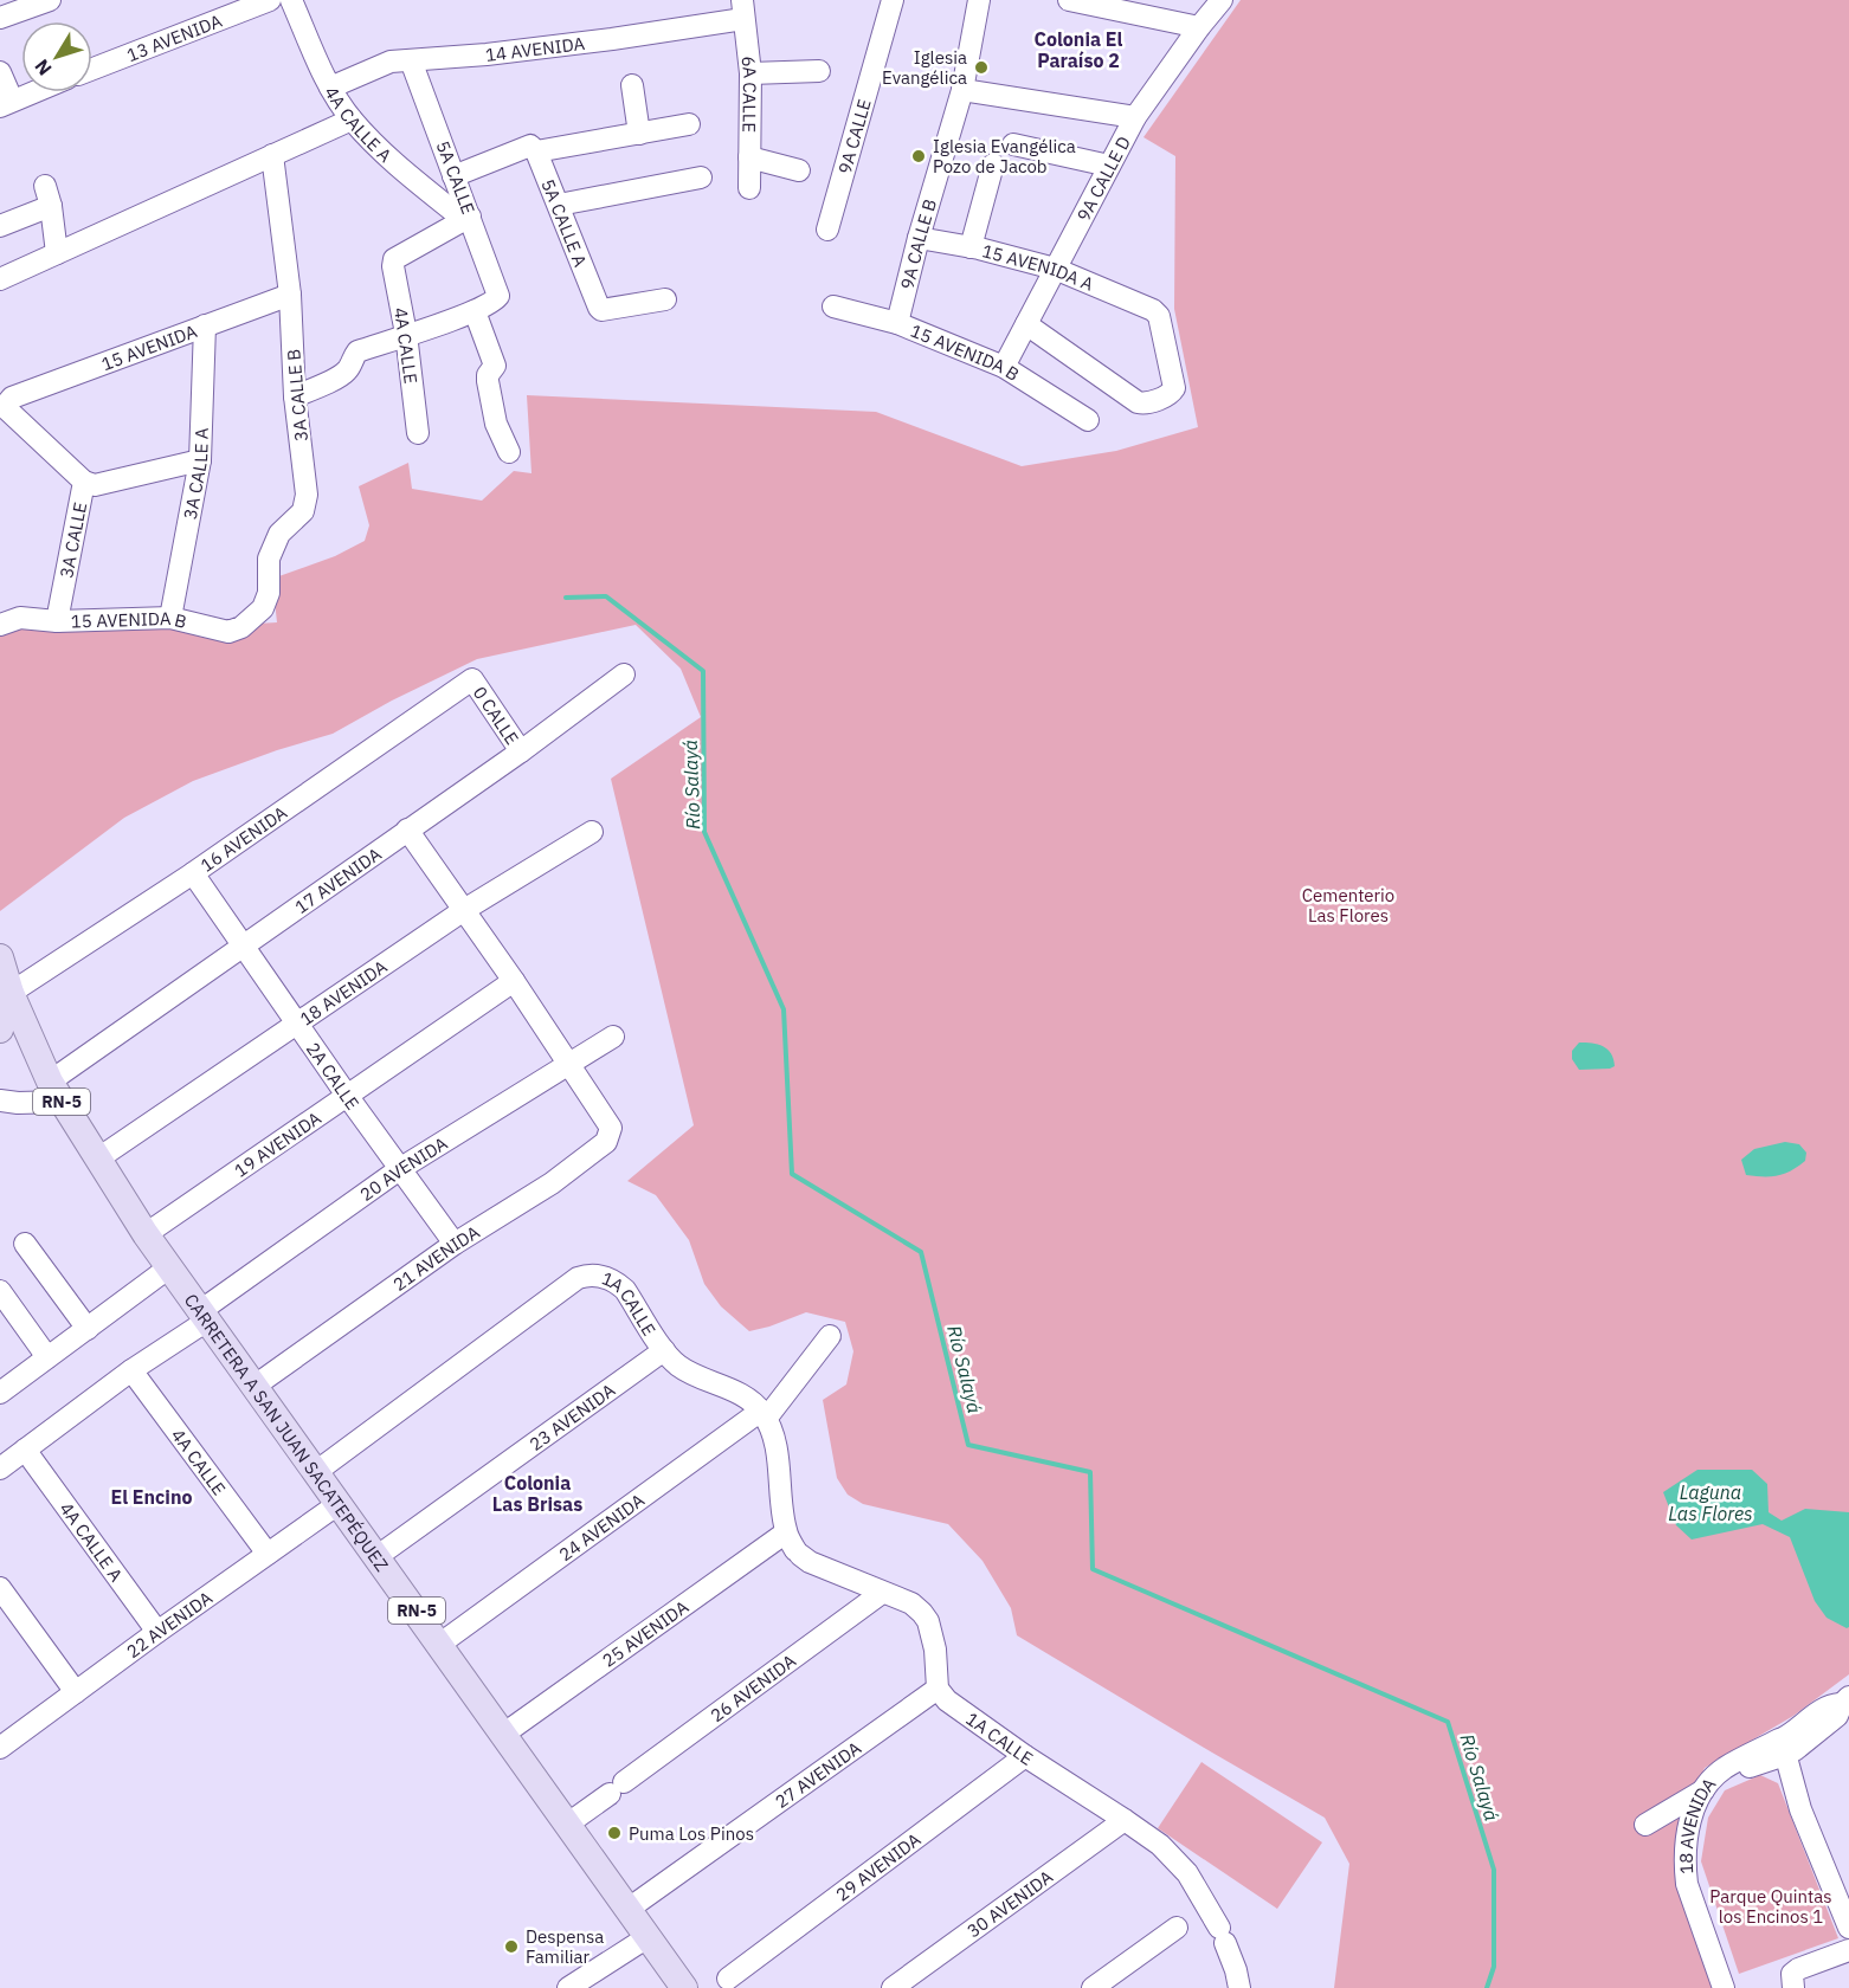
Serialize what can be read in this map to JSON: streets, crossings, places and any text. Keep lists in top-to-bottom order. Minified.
{"streets":{"main road":["RN-5","CARRETERA A SAN JUAN SACATEPÉQUEZ"],"street":["13 AVENIDA","14 AVENIDA","6A CALLE","4A CALLE A","9A CALLE","5A CALLE","9A CALLE D","5A CALLE A","9A CALLE B","15 AVENIDA A","4A CALLE","15 AVENIDA","15 AVENIDA B","3A CALLE B","3A CALLE A","3A CALLE","0 CALLE","16 AVENIDA","17 AVENIDA","18 AVENIDA","2A CALLE","19 AVENIDA","20 AVENIDA","21 AVENIDA","1A CALLE","23 AVENIDA","24 AVENIDA","22 AVENIDA","25 AVENIDA","26 AVENIDA","27 AVENIDA","29 AVENIDA","30 AVENIDA"]},"crossings":[["14 AVENIDA","6A CALLE"],["14 AVENIDA","4A CALLE A"],["14 AVENIDA","5A CALLE"],["4A CALLE A","5A CALLE"],["4A CALLE A","4A CALLE"],["4A CALLE A","22 AVENIDA"],["5A CALLE","4A CALLE"],["9A CALLE D","15 AVENIDA A"],["9A CALLE D","15 AVENIDA B"],["9A CALLE B","15 AVENIDA A"],["9A CALLE B","15 AVENIDA B"],["4A CALLE","22 AVENIDA"],["15 AVENIDA","3A CALLE B"],["15 AVENIDA","3A CALLE A"],["15 AVENIDA","3A CALLE"],["15 AVENIDA B","3A CALLE B"],["15 AVENIDA B","3A CALLE A"],["15 AVENIDA B","3A CALLE"],["0 CALLE","16 AVENIDA"],["0 CALLE","17 AVENIDA"],["16 AVENIDA","2A CALLE"],["16 AVENIDA","CARRETERA A SAN JUAN SACATEPÉQUEZ"],["17 AVENIDA","2A CALLE"],["17 AVENIDA","CARRETERA A SAN JUAN SACATEPÉQUEZ"],["18 AVENIDA","2A CALLE"],["18 AVENIDA","CARRETERA A SAN JUAN SACATEPÉQUEZ"],["2A CALLE","19 AVENIDA"],["2A CALLE","20 AVENIDA"],["2A CALLE","21 AVENIDA"],["19 AVENIDA","CARRETERA A SAN JUAN SACATEPÉQUEZ"],["20 AVENIDA","21 AVENIDA"],["20 AVENIDA","CARRETERA A SAN JUAN SACATEPÉQUEZ"],["21 AVENIDA","CARRETERA A SAN JUAN SACATEPÉQUEZ"],["1A CALLE","23 AVENIDA"],["1A CALLE","CARRETERA A SAN JUAN SACATEPÉQUEZ"],["1A CALLE","24 AVENIDA"],["1A CALLE","27 AVENIDA"],["1A CALLE","29 AVENIDA"],["1A CALLE","30 AVENIDA"],["23 AVENIDA","CARRETERA A SAN JUAN SACATEPÉQUEZ"],["CARRETERA A SAN JUAN SACATEPÉQUEZ","24 AVENIDA"],["CARRETERA A SAN JUAN SACATEPÉQUEZ","22 AVENIDA"],["CARRETERA A SAN JUAN SACATEPÉQUEZ","25 AVENIDA"],["CARRETERA A SAN JUAN SACATEPÉQUEZ","26 AVENIDA"],["CARRETERA A SAN JUAN SACATEPÉQUEZ","27 AVENIDA"]],"districts":["Colonia El Paraíso 2","Colonia Las Brisas","El Encino"],"water":["Río Salayá","Laguna Las Flores"],"parks":["Cementerio Las Flores","Parque Quintas los Encinos 1"],"places":["Iglesia Evangélica","Iglesia Evangélica Pozo de Jacob","Puma Los Pinos","Despensa Familiar"],"north":"bottom left"}
